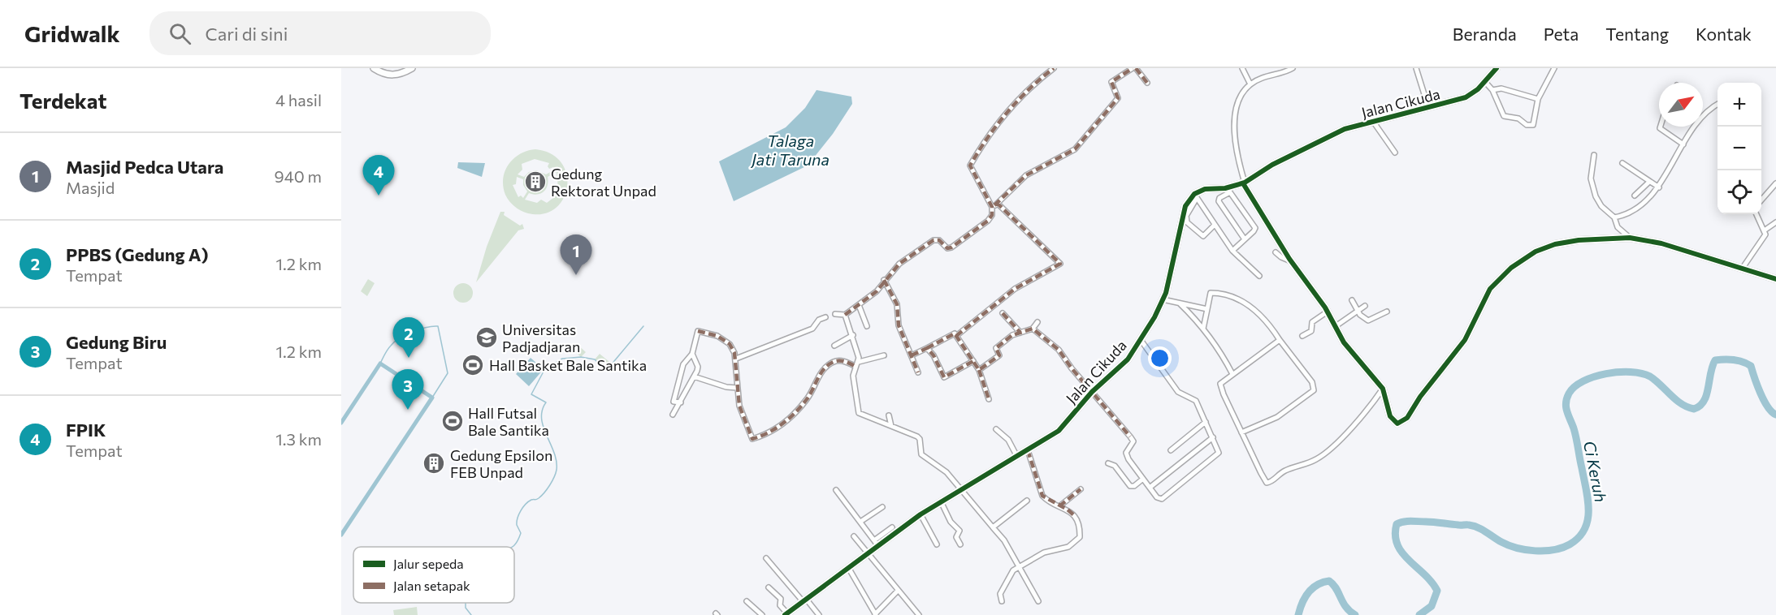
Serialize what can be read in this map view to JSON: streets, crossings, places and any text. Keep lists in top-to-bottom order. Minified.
{"streets":{"street":["Jalan Cikuda"]},"water":["Talaga Jati Taruna","Ci Keruh"],"places":{"building":["Gedung Rektorat Unpad","Gedung Epsilon FEB Unpad"],"school or university":["Universitas Padjadjaran"],"sports":["Hall Basket Bale Santika","Hall Futsal Bale Santika"]},"legend":["Jalur sepeda","Jalan setapak"],"north":"top right","page":{"header":"Gridwalk","search":"Cari di sini","nav":["Beranda","Peta","Tentang","Kontak"],"heading":["Terdekat","4 hasil"],"map_buttons":["+","−"],"list":[{"mark":"1","name":"Masjid Pedca Utara","note":"Masjid","value":"940 m"},{"mark":"2","name":"PPBS (Gedung A)","note":"Tempat","value":"1.2 km"},{"mark":"3","name":"Gedung Biru","note":"Tempat","value":"1.2 km"},{"mark":"4","name":"FPIK","note":"Tempat","value":"1.3 km"}],"pins":["4","1","2","3"]}}
